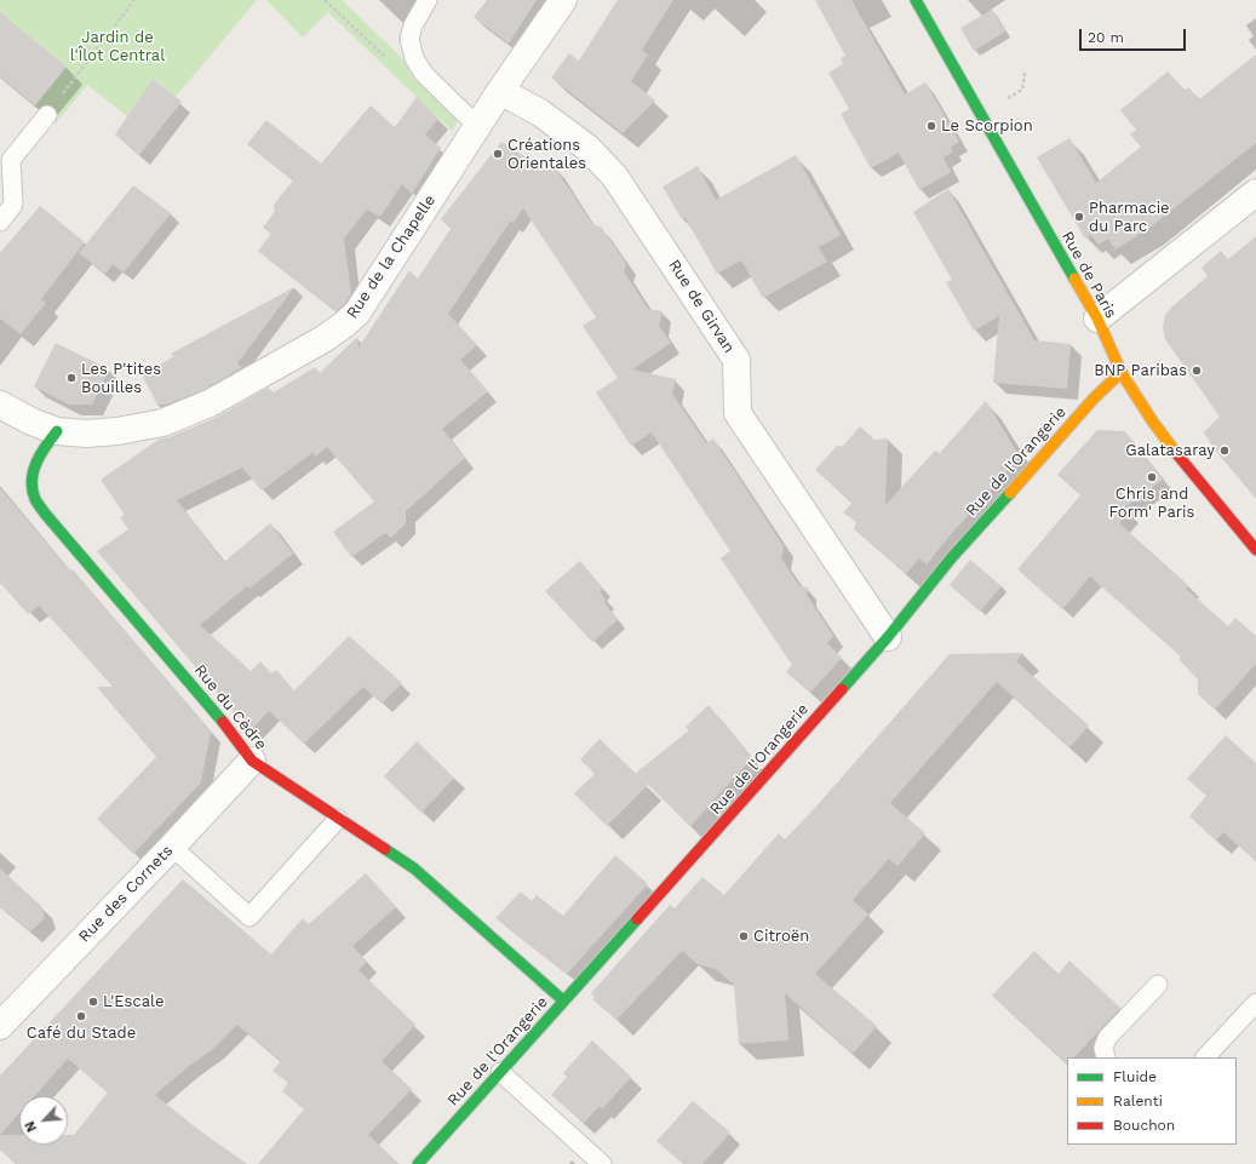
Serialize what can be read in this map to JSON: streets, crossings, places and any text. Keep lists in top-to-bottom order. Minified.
{"streets":{"street":["Rue de la Chapelle","Rue de Paris","Rue de Girvan","Rue de l'Orangerie","Rue du Cèdre","Rue des Cornets"]},"crossings":[["Rue de la Chapelle","Rue de Girvan"],["Rue de la Chapelle","Rue du Cèdre"],["Rue de Paris","Rue de l'Orangerie"],["Rue de Girvan","Rue de l'Orangerie"],["Rue de l'Orangerie","Rue du Cèdre"],["Rue du Cèdre","Rue des Cornets"]],"parks":["Jardin de l'Îlot Central"],"places":["Le Scorpion","Créations Orientales","Pharmacie du Parc","BNP Paribas","Les P'tites Bouilles","Galatasaray","Chris and Form' Paris","Citroën","L'Escale","Café du Stade"],"legend":["Fluide","Ralenti","Bouchon"],"scale_bar":"20 m","north":"bottom left"}
